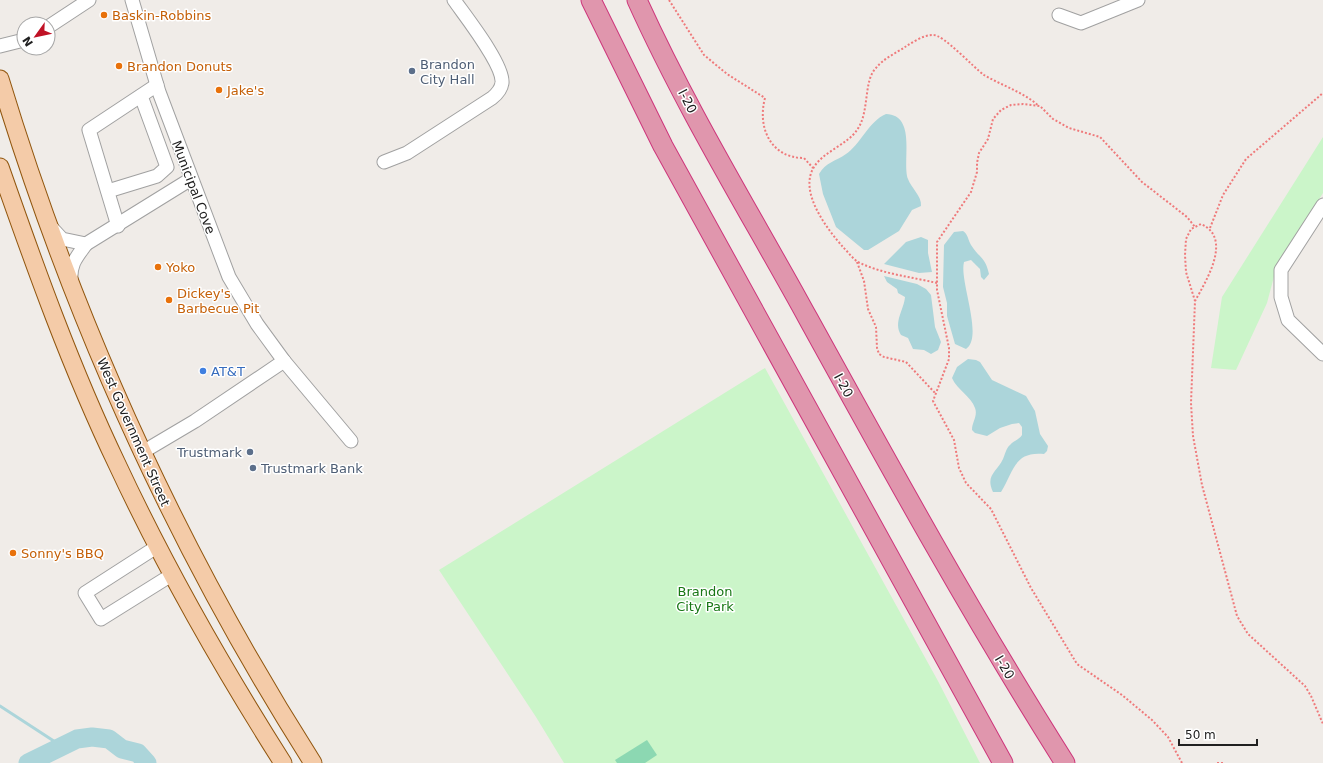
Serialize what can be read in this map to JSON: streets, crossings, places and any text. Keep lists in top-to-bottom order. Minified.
{"streets":{"highway":["I-20"],"main road":["West Government Street"],"street":["Municipal Cove"]},"parks":["Brandon City Park"],"places":["Baskin-Robbins","Brandon Donuts","Brandon City Hall","Jake's","Yoko","Dickey's Barbecue Pit","AT&T","Trustmark","Trustmark Bank","Sonny's BBQ"],"scale_bar":"50 m","north":"bottom left"}
